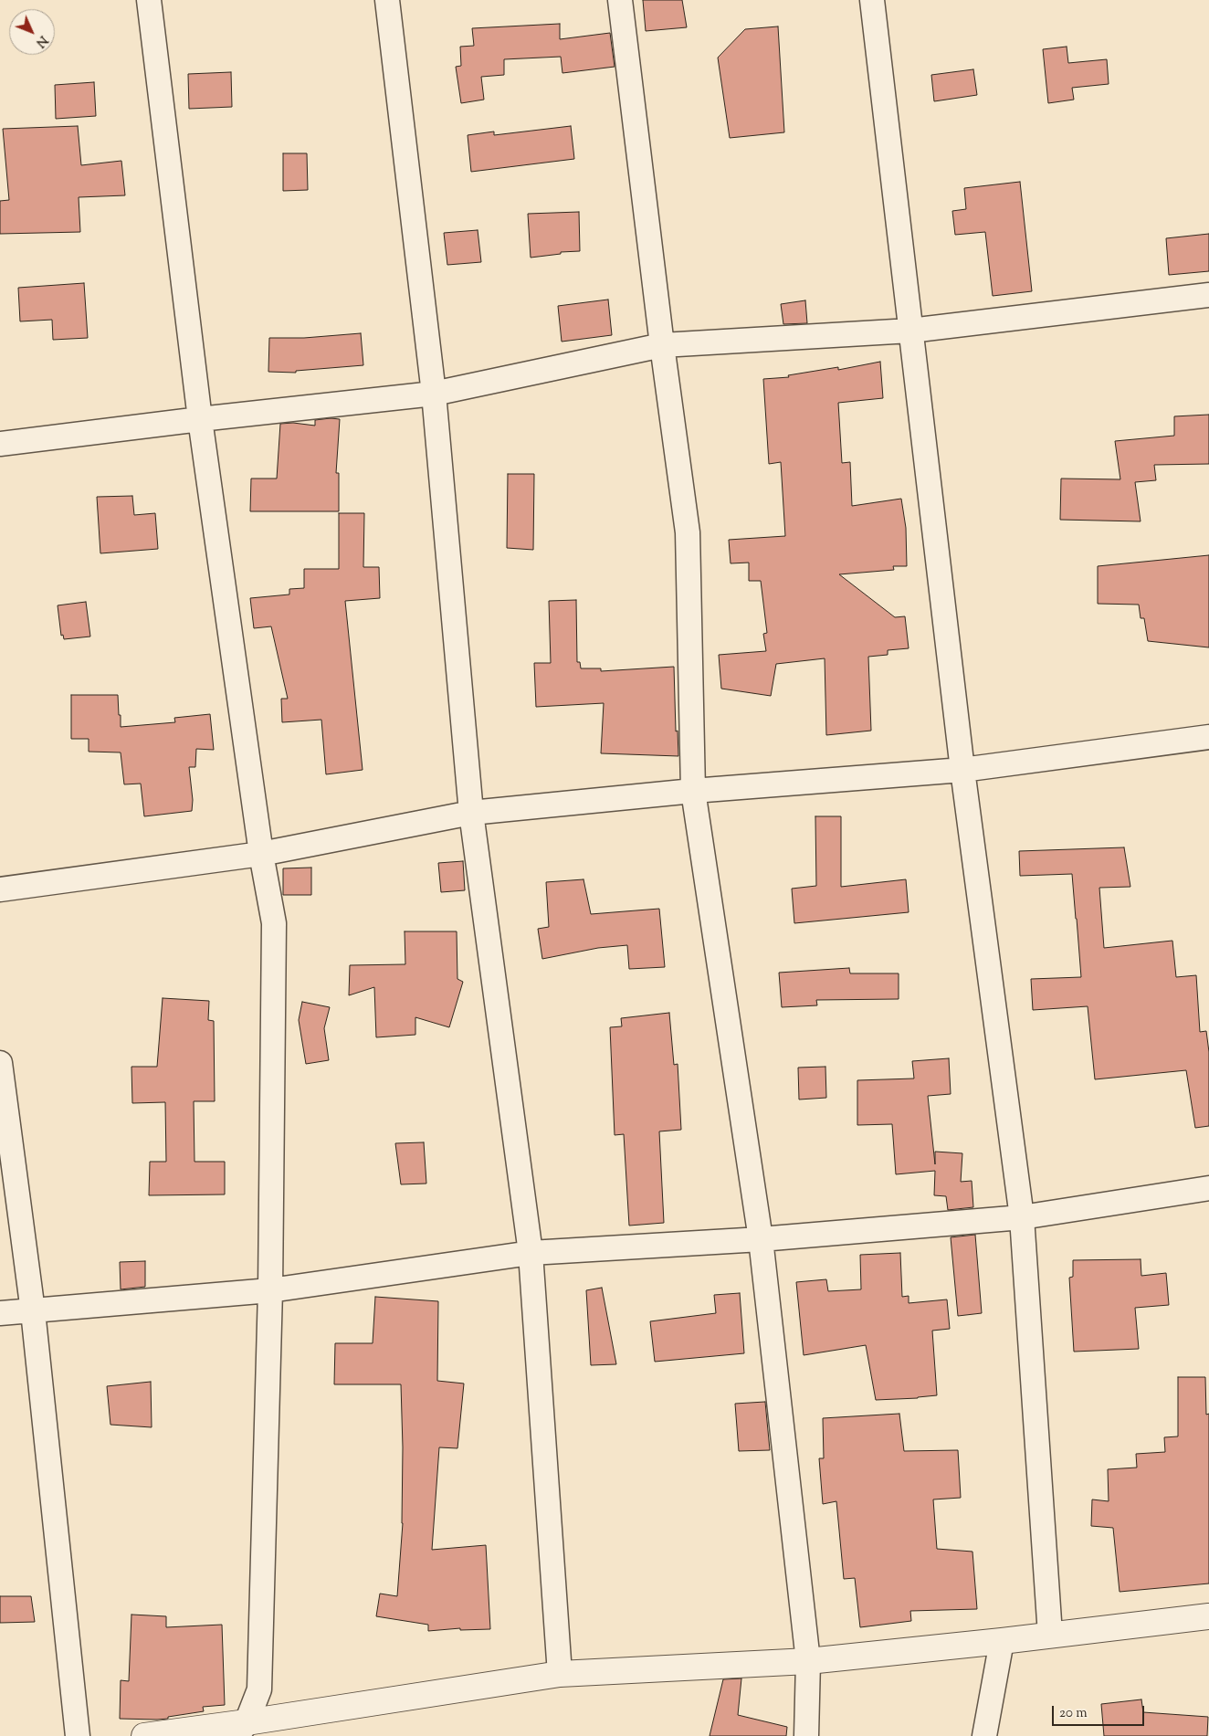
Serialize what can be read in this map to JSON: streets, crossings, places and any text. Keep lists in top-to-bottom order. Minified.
{"scale_bar":"20 m","north":"bottom right"}
